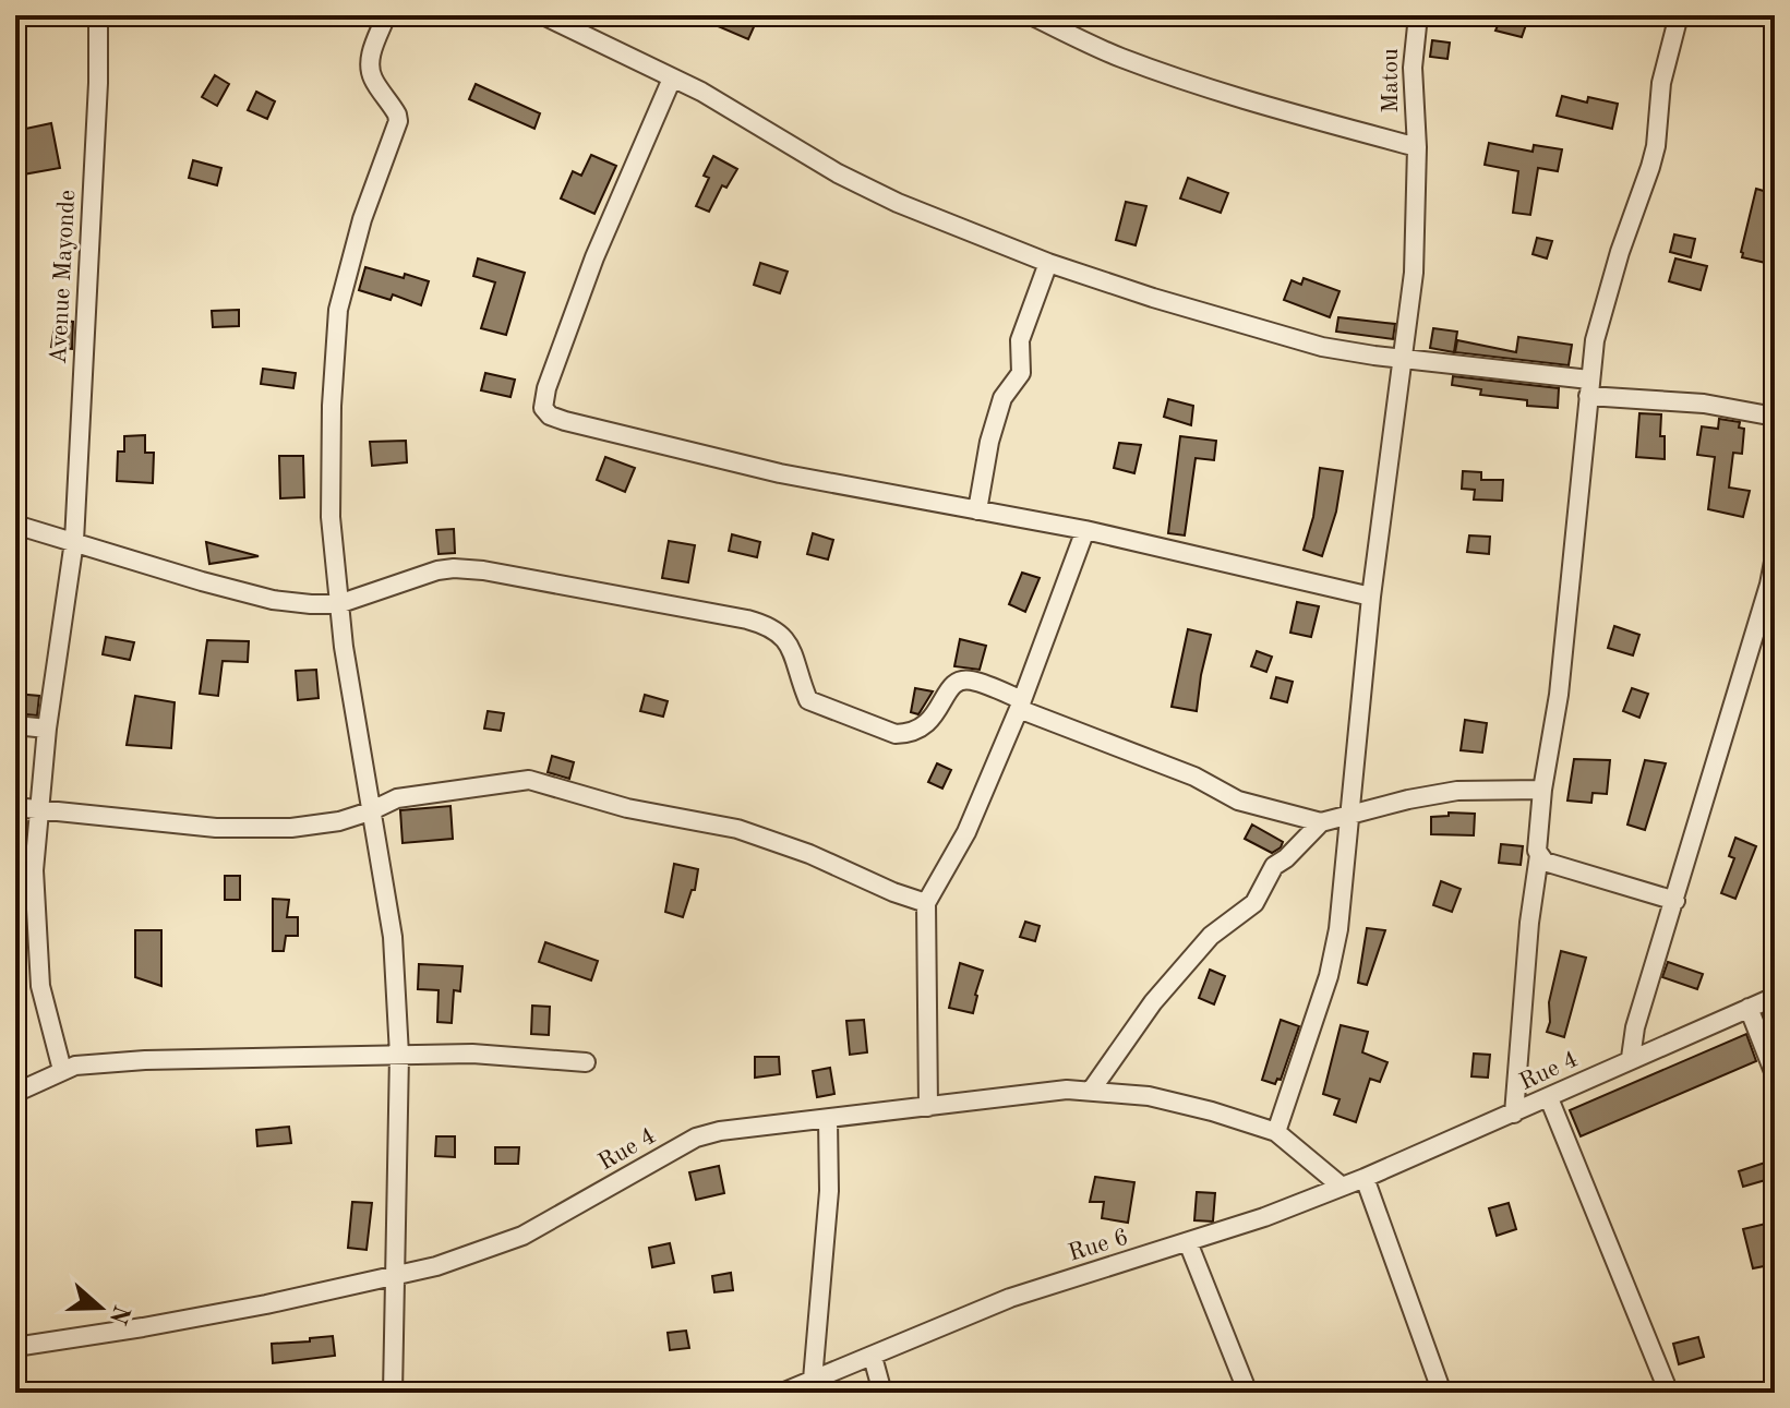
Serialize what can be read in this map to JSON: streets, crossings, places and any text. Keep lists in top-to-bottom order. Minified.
{"streets":{"street":["Matou","Avenue Mayonde","Rue 4","Rue 6"]},"crossings":[["Matou","Rue 4"],["Rue 4","Rue 6"]],"north":"right"}
